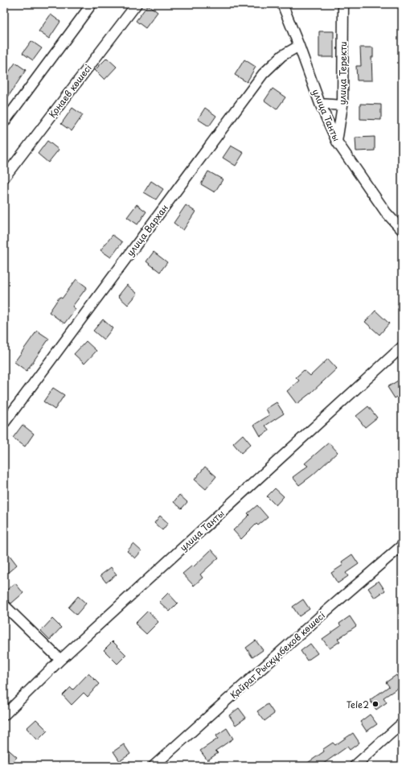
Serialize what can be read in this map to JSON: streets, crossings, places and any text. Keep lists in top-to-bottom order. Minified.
{"streets":{"street":["улица Теректи","Қонаев көшесі","улица Танты","улица Вархан","Қайрат Рысқұлбеков көшесі"]},"crossings":[["улица Теректи","улица Танты"],["улица Танты","улица Вархан"]],"places":["Tele2"]}
